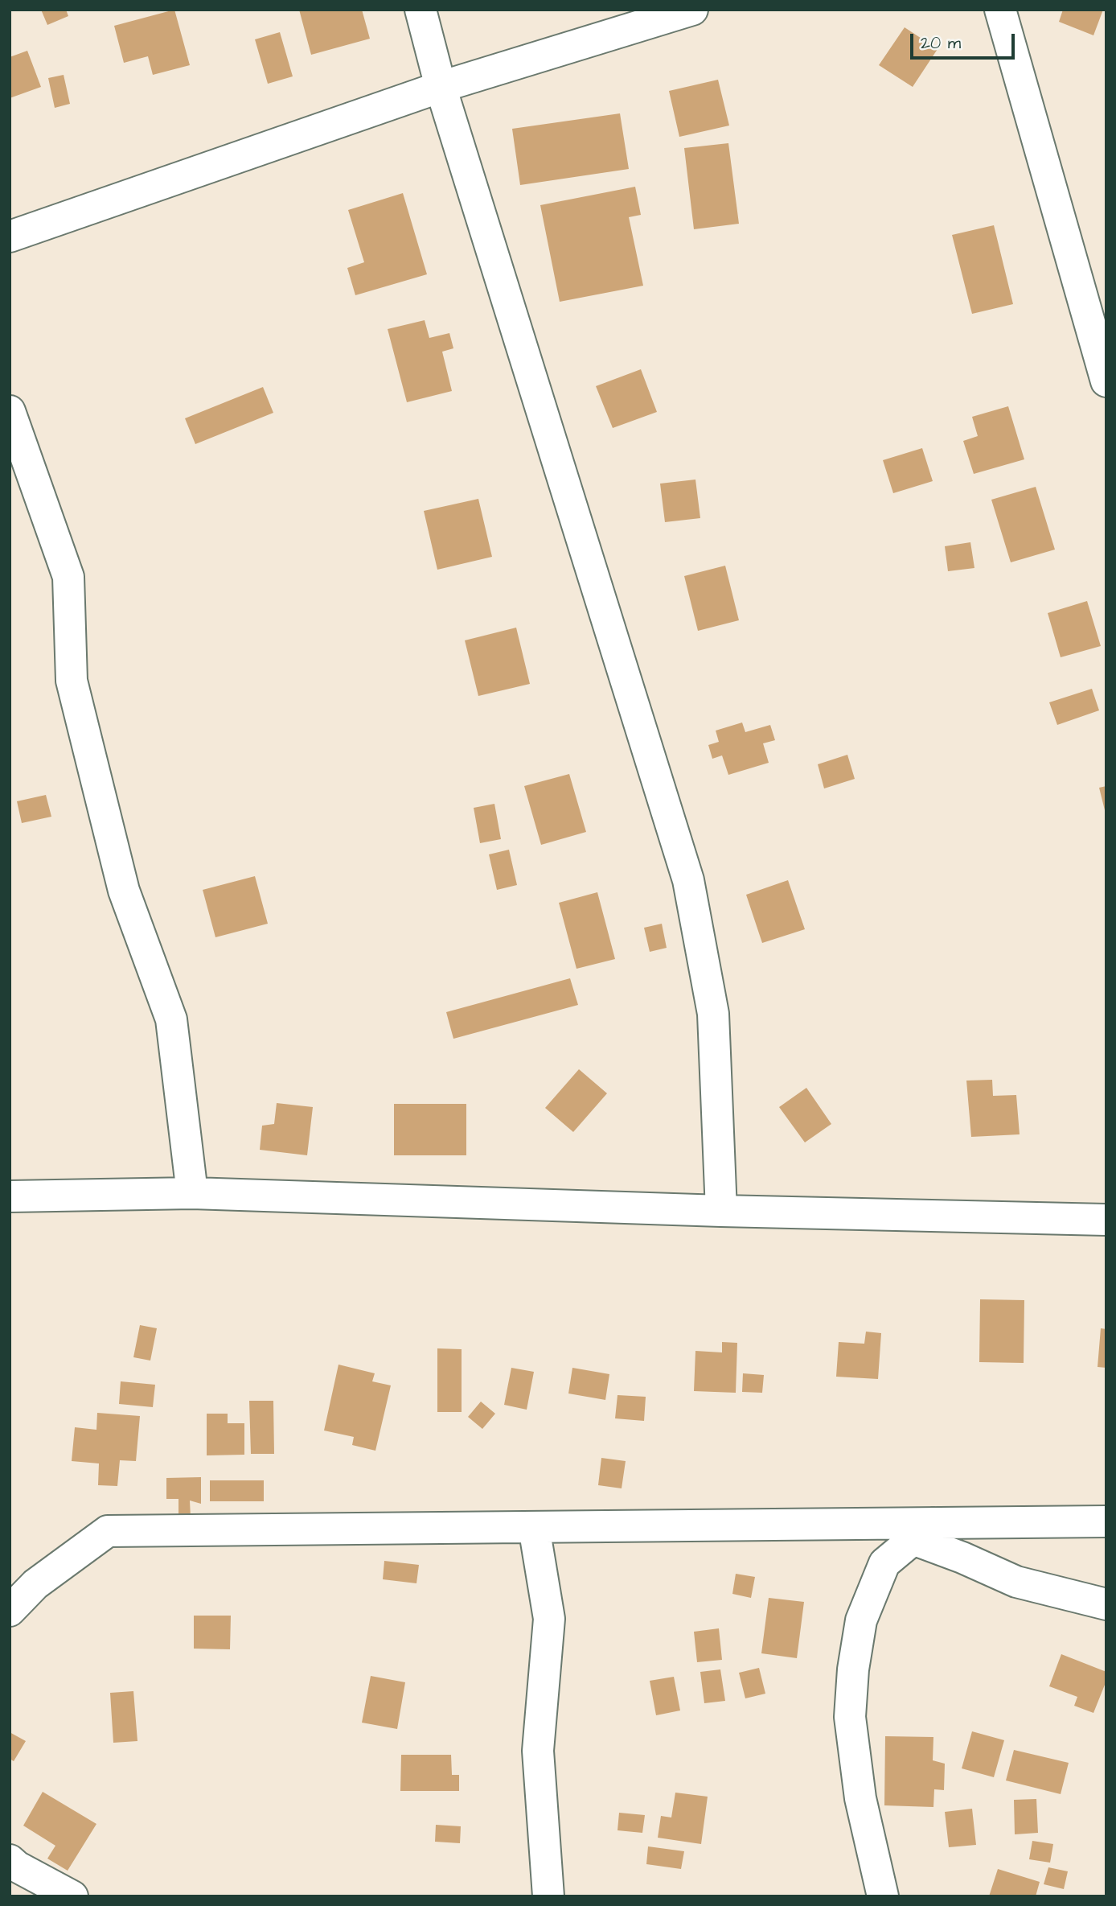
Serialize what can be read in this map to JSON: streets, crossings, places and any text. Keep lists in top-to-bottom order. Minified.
{"scale_bar":"20 m"}
